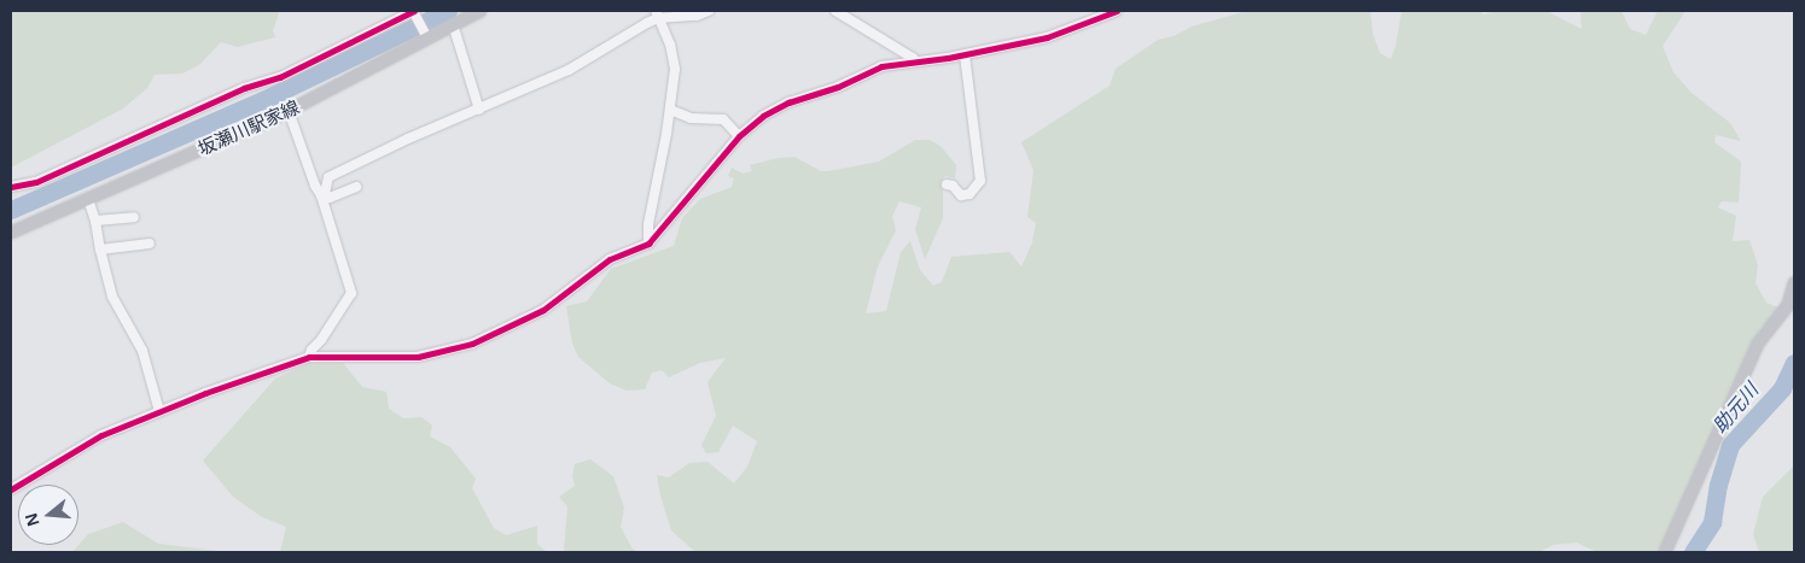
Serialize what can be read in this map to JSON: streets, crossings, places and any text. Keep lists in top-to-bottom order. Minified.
{"streets":{"main road":["坂瀬川駅家線"]},"water":["助元川"],"north":"left"}
